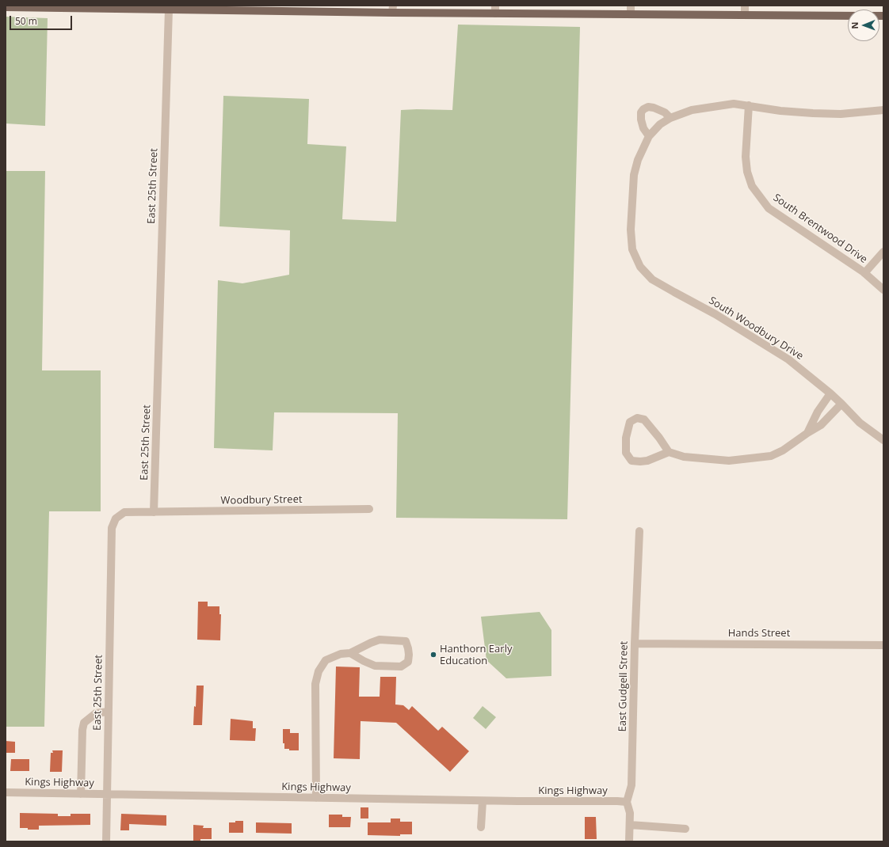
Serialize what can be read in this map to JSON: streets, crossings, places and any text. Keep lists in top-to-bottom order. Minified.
{"streets":{"street":["East 25th Street","South Brentwood Drive","South Woodbury Drive","Woodbury Street","Hands Street","East Gudgell Street","Kings Highway"]},"crossings":[["East 25th Street","Woodbury Street"],["East 25th Street","Kings Highway"],["South Brentwood Drive","South Woodbury Drive"],["Hands Street","East Gudgell Street"],["East Gudgell Street","Kings Highway"]],"places":["Hanthorn Early Education"],"scale_bar":"50 m","north":"left"}
